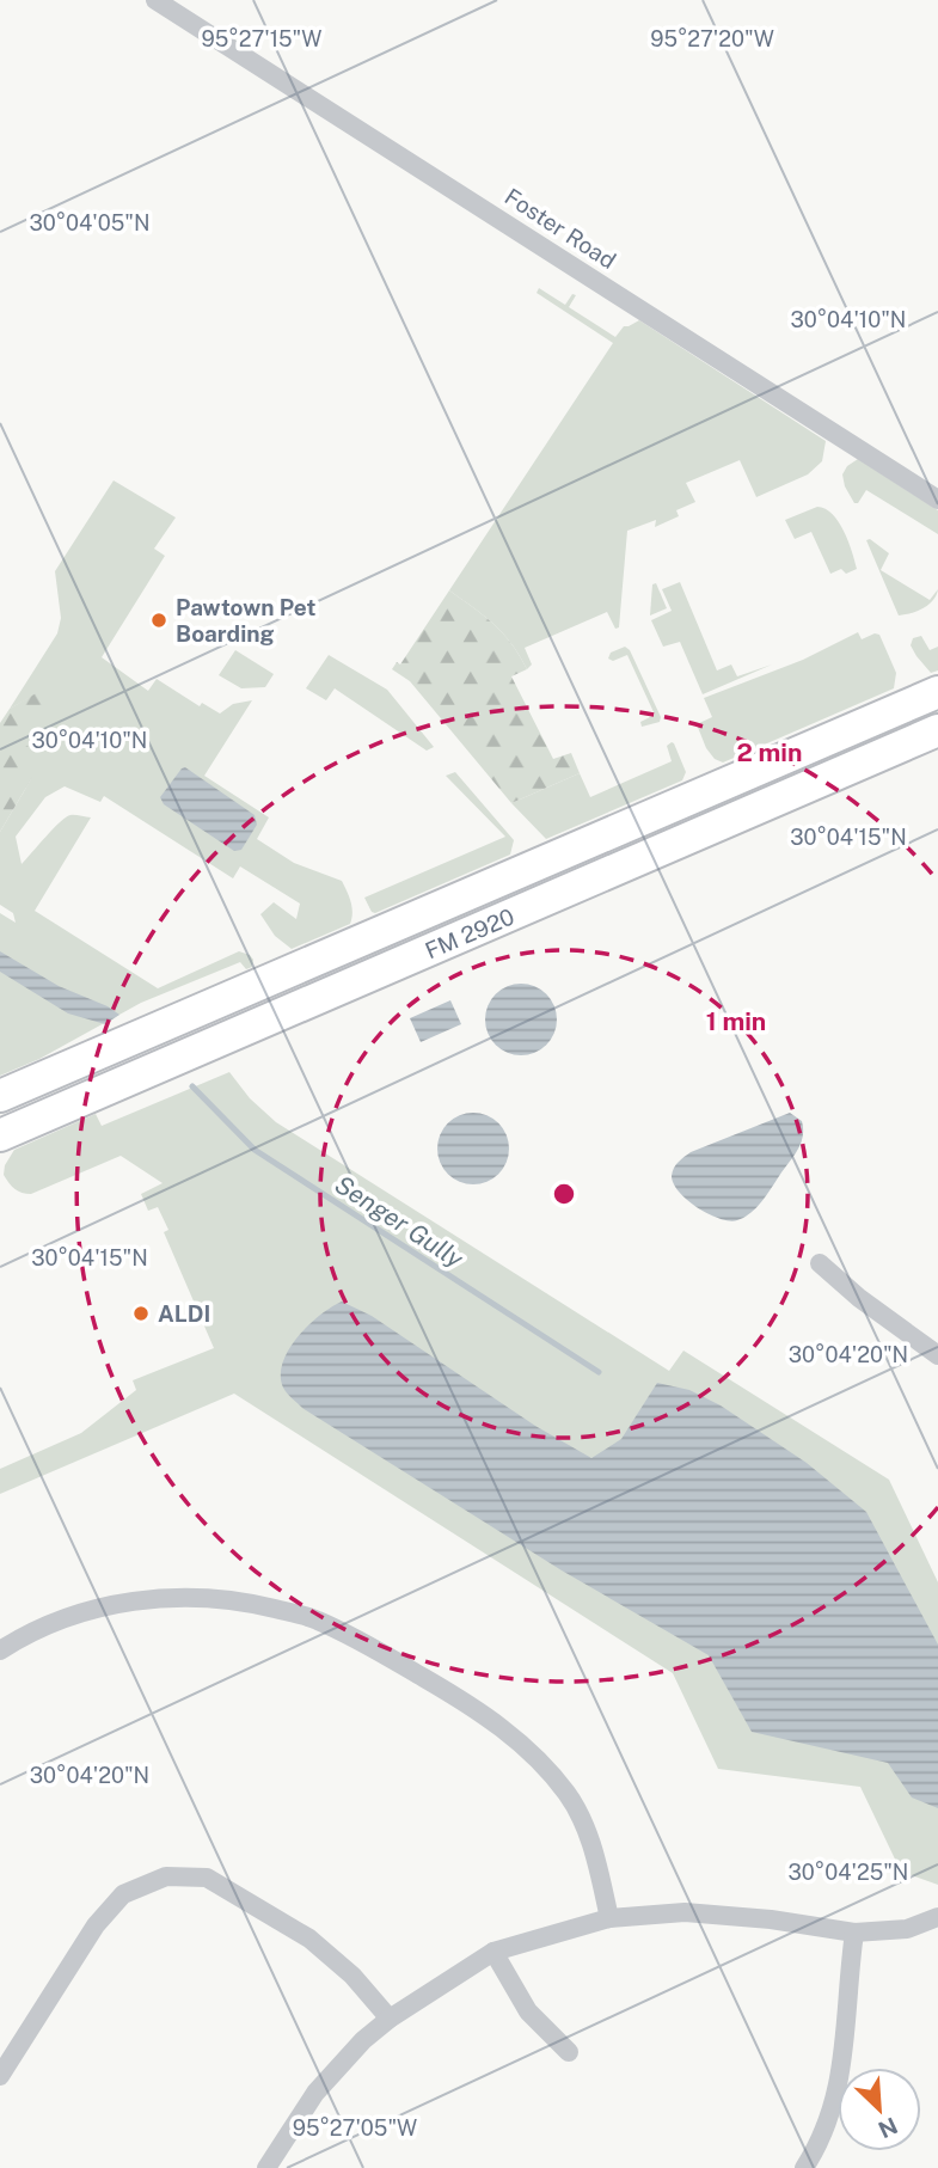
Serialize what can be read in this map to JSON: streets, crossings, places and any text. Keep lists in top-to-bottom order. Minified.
{"streets":{"main road":["FM 2920"],"street":["Foster Road"]},"water":["Senger Gully"],"places":["Pawtown Pet Boarding","ALDI"],"north":"bottom right","coordinates":["95°27'15\"W","95°27'20\"W","30°04'05\"N","30°04'10\"N","30°04'15\"N","30°04'20\"N","30°04'25\"N","95°27'05\"W"],"rings":["2 min","1 min"]}
